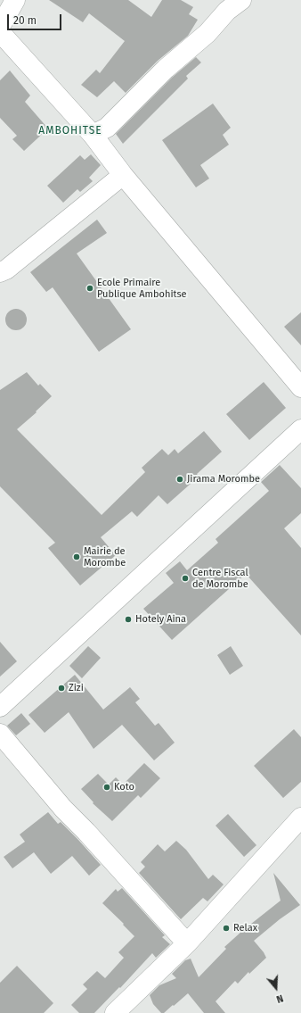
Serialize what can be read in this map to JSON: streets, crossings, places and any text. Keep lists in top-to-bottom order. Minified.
{"districts":["AMBOHITSE"],"places":["Ecole Primaire Publique Ambohitse","Jirama Morombe","Mairie de Morombe","Centre Fiscal de Morombe","Hotely Aina","Zizi","Koto","Relax"],"scale_bar":"20 m","north":"bottom"}
